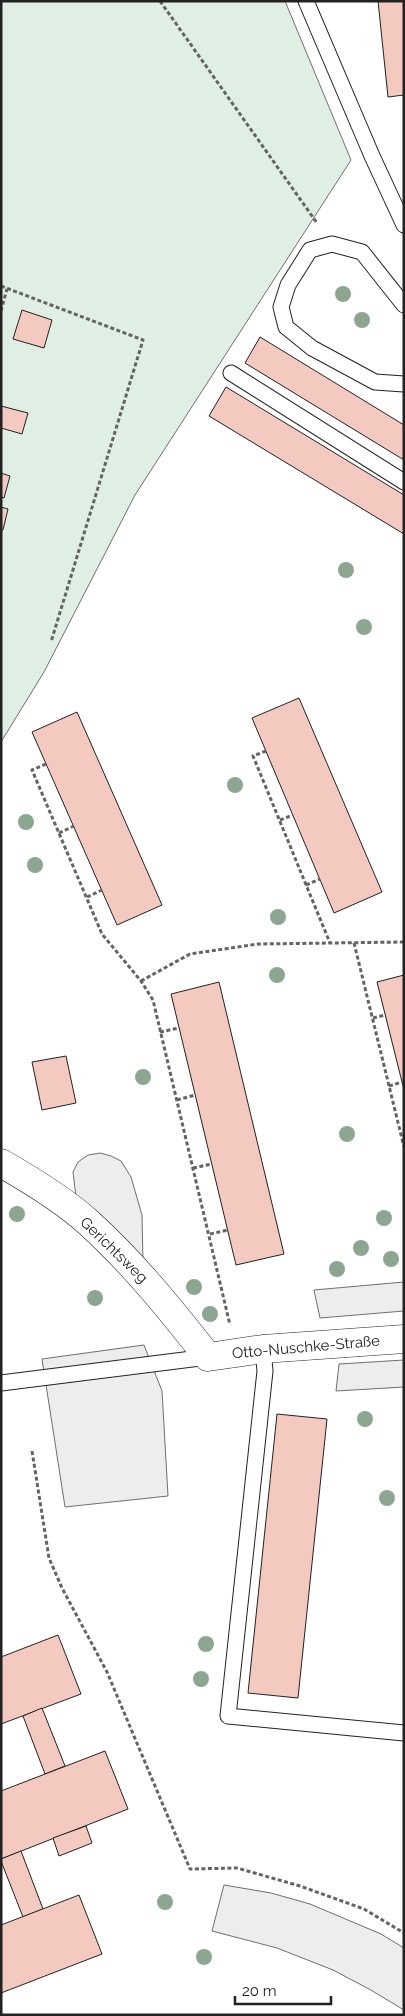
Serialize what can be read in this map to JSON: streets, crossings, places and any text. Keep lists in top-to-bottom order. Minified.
{"streets":{"street":["Gerichtsweg","Otto-Nuschke-Straße"]},"crossings":[["Gerichtsweg","Otto-Nuschke-Straße"]],"scale_bar":"20 m"}
